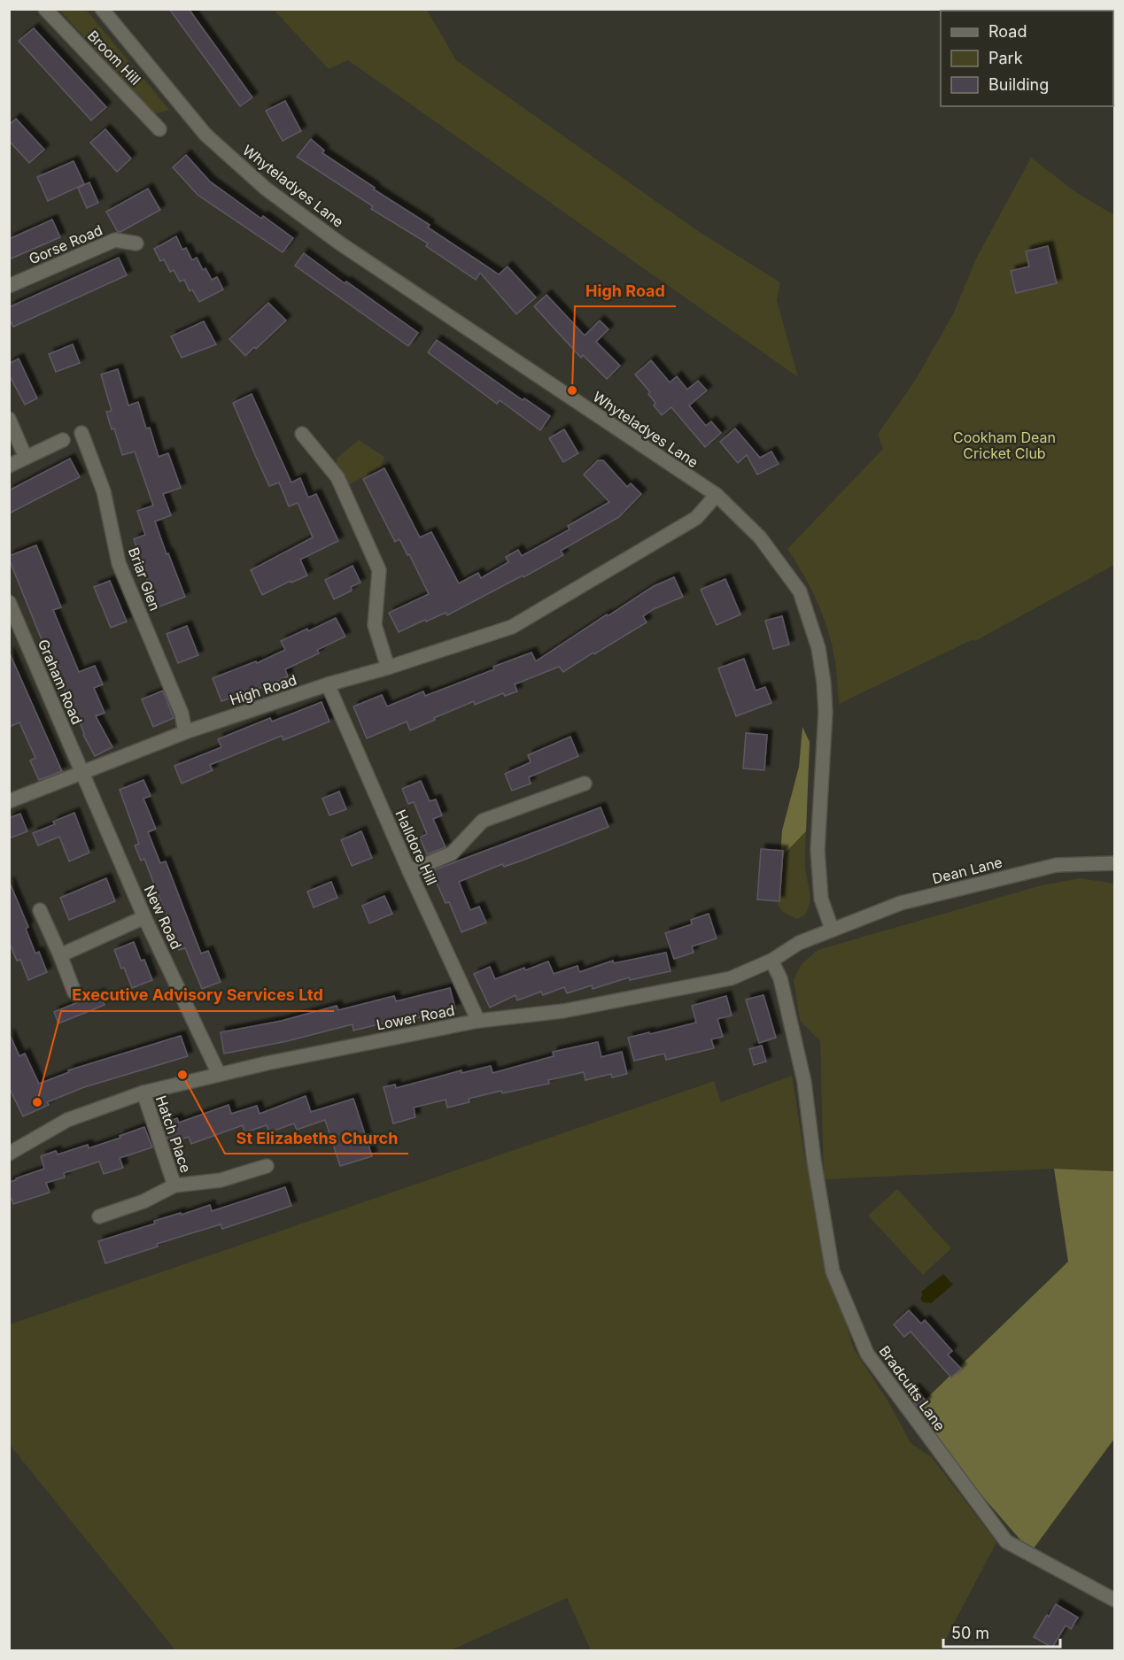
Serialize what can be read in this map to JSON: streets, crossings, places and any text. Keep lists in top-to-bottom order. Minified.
{"streets":{"street":["Broom Hill","Whyteladyes Lane","Gorse Road","Briar Glen","Graham Road","High Road","Halldore Hill","Dean Lane","New Road","Lower Road","Hatch Place","Bradcutts Lane"]},"crossings":[["Whyteladyes Lane","High Road"],["Whyteladyes Lane","Dean Lane"],["Whyteladyes Lane","Lower Road"],["Briar Glen","High Road"],["Graham Road","High Road"],["Graham Road","New Road"],["High Road","Halldore Hill"],["High Road","New Road"],["Halldore Hill","Lower Road"],["Dean Lane","Lower Road"],["New Road","Lower Road"],["Lower Road","Hatch Place"],["Lower Road","Bradcutts Lane"]],"parks":["Cookham Dean Cricket Club"],"places":["High Road","St Elizabeths Church","Executive Advisory Services Ltd"],"legend":["Road","Park","Building"],"scale_bar":"50 m"}
